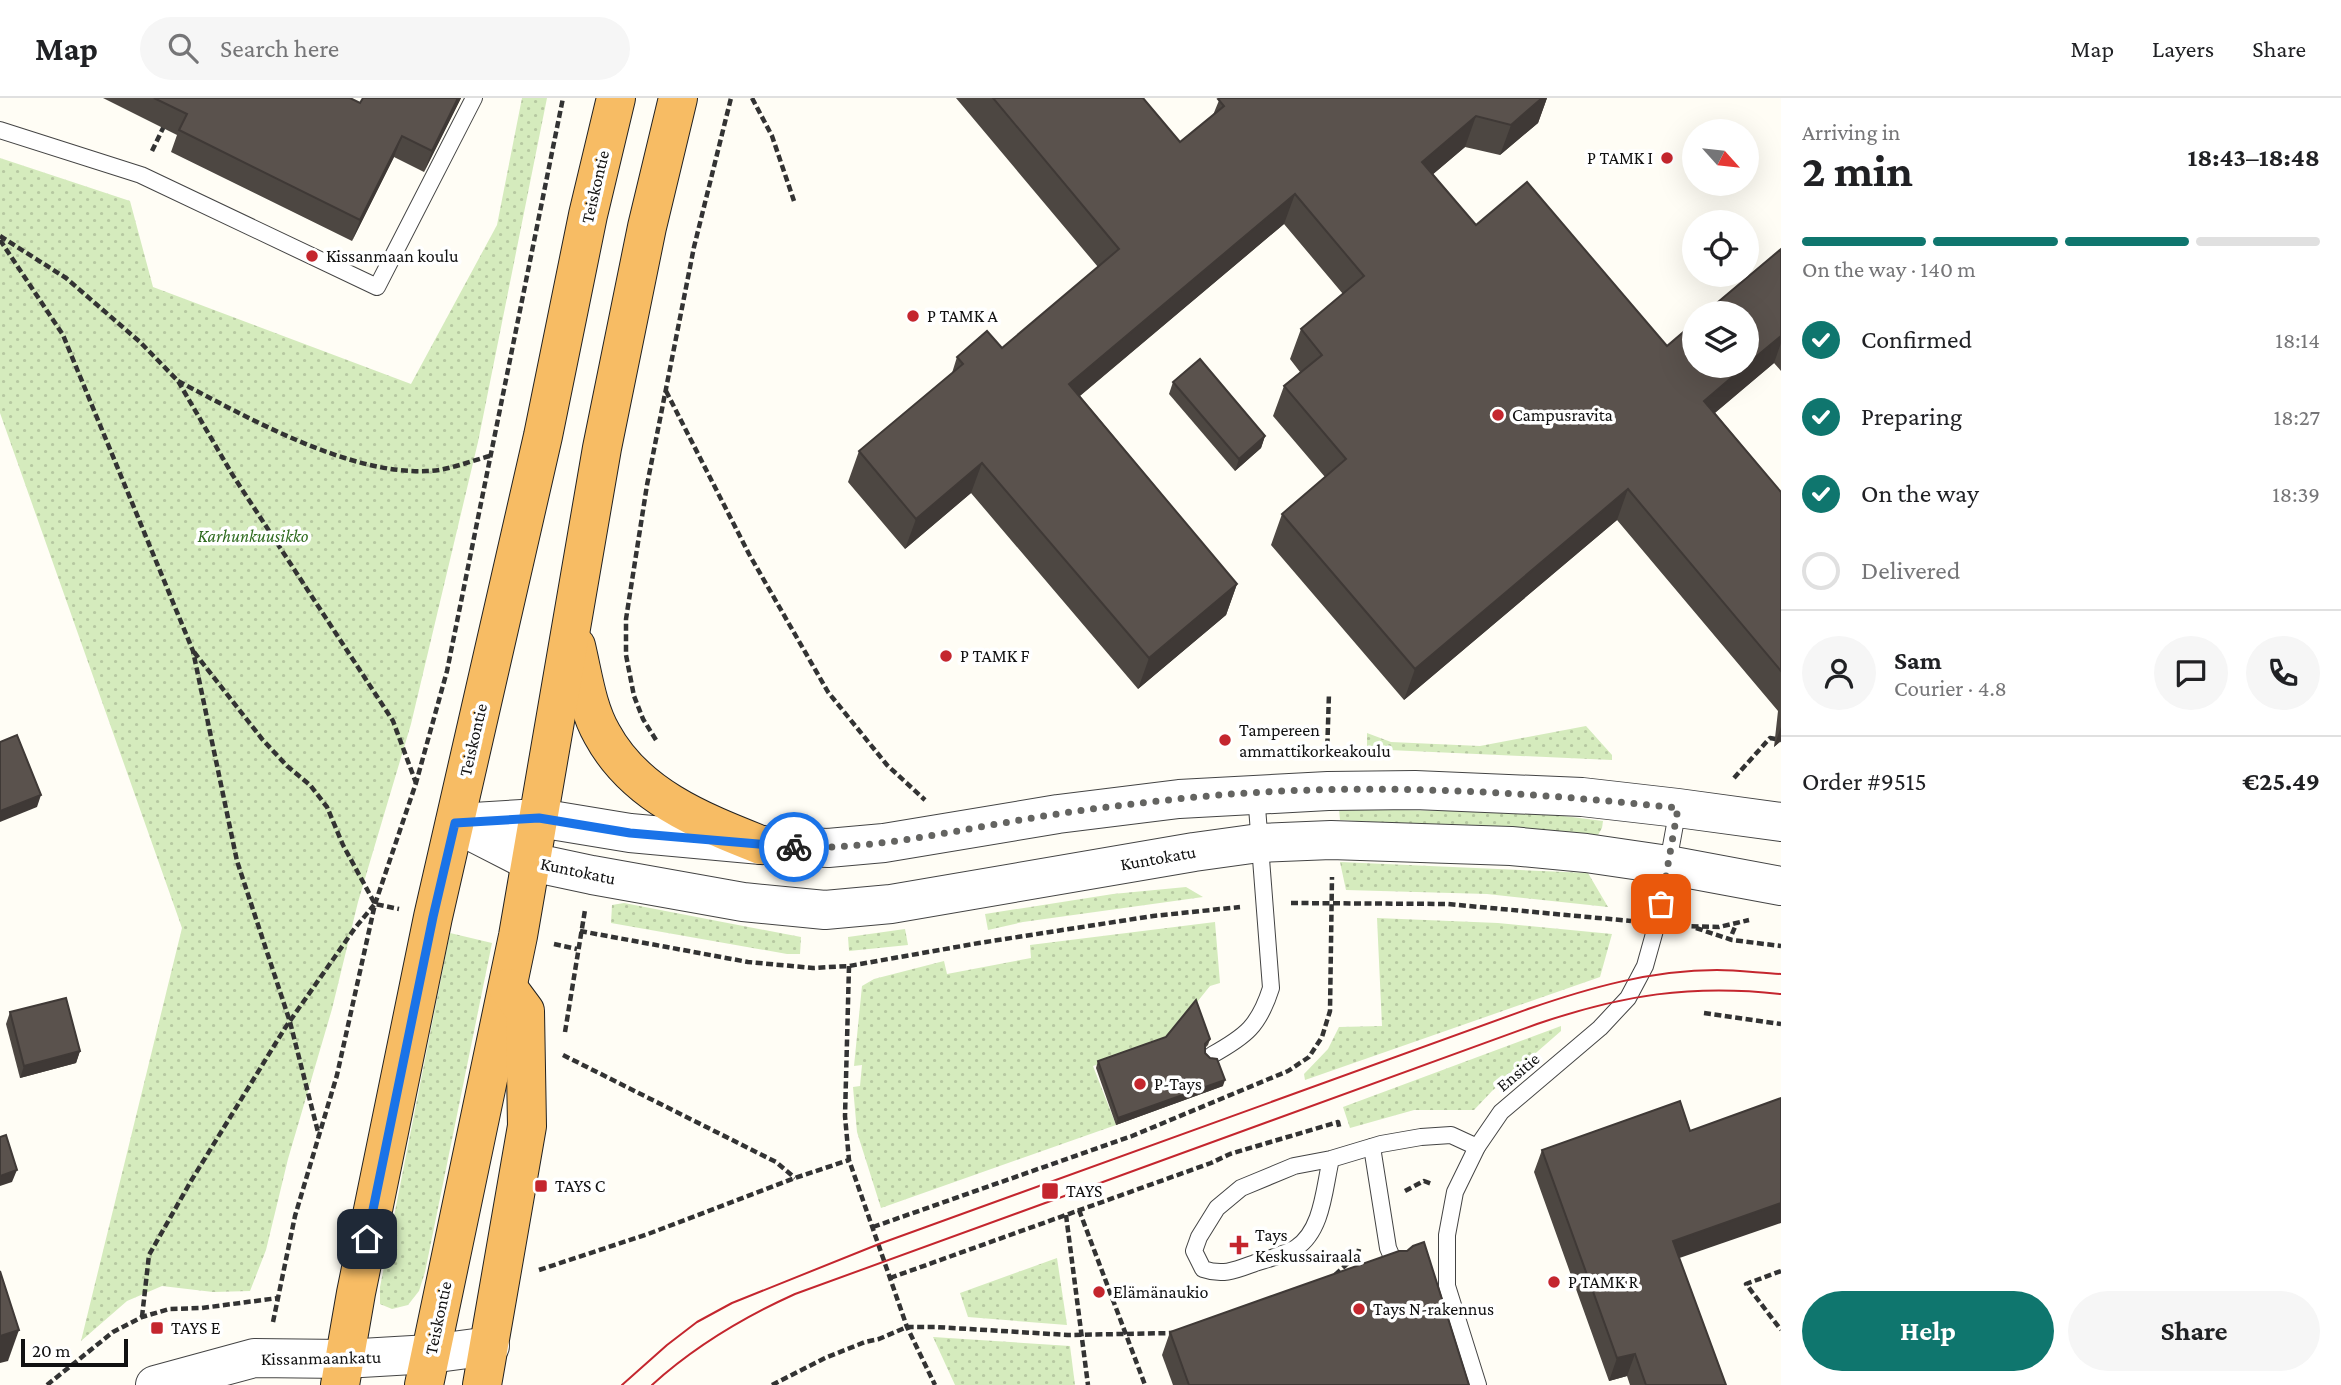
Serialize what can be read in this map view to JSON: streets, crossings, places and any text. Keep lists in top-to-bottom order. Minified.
{"streets":{"highway":["Teiskontie"],"street":["Kuntokatu","Kissanmaankatu"],"lane":["Ensitie"]},"crossings":[["Teiskontie","Kuntokatu"],["Teiskontie","Kissanmaankatu"],["Kuntokatu","Ensitie"]],"parks":["Karhunkuusikko"],"places":{"other":["P TAMK I","Kissanmaan koulu","P TAMK A","Campusravita","P TAMK F","Tampereen ammattikorkeakoulu","P-Tays","P TAMK R","Elämänaukio","Tays N-rakennus"],"transit":["TAYS C","TAYS","TAYS E"],"health":["Tays Keskussairaala"]},"scale_bar":"20 m","north":"bottom right","page":{"header":"Map","search":"Search here","nav":["Map","Layers","Share"],"heading":["2 min","Arriving in","18:43–18:48"],"panel":["Sam","Courier · 4.8","Order #9515","€25.49"],"bar":"On the way · 140 m","list":[["Confirmed","18:14"],["Preparing","18:27"],["On the way","18:39"],"Delivered"],"buttons":["Help","Share"],"scale":"20 m"}}
